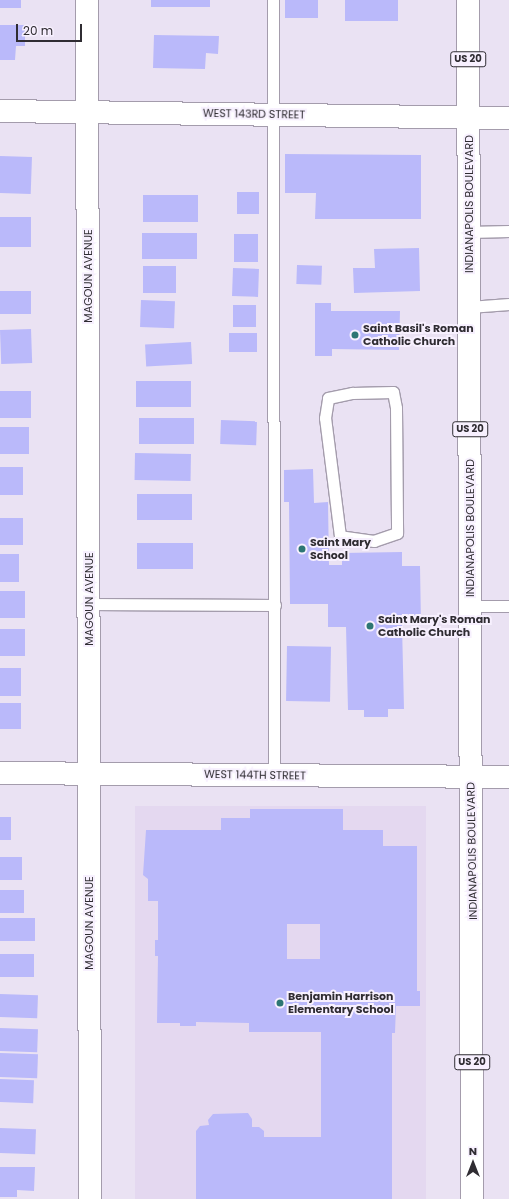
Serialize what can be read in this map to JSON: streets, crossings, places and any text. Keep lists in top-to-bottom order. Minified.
{"streets":{"street":["US 20","WEST 143RD STREET","INDIANAPOLIS BOULEVARD","MAGOUN AVENUE","WEST 144TH STREET"]},"crossings":[["WEST 143RD STREET","INDIANAPOLIS BOULEVARD"],["WEST 143RD STREET","MAGOUN AVENUE"],["INDIANAPOLIS BOULEVARD","WEST 144TH STREET"],["MAGOUN AVENUE","WEST 144TH STREET"]],"places":["Saint Basil's Roman Catholic Church","Saint Mary School","Saint Mary's Roman Catholic Church","Benjamin Harrison Elementary School"],"scale_bar":"20 m","north":"top"}
